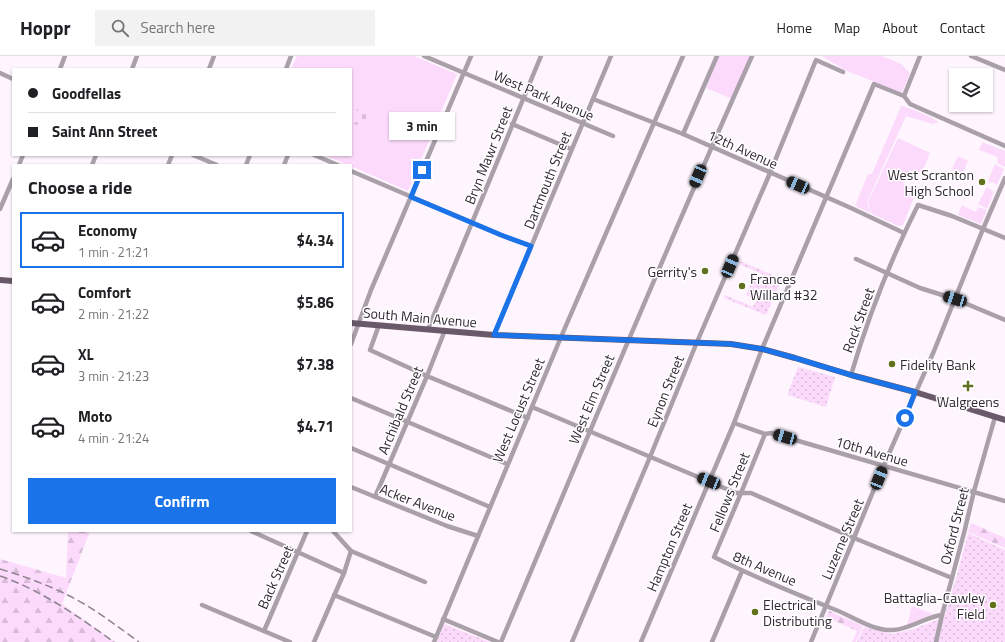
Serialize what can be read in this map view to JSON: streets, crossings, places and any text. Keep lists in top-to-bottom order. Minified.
{"streets":{"main road":["South Main Avenue"],"street":["West Park Avenue","12th Avenue","Bryn Mawr Street","Dartmouth Street","Rock Street","Eynon Street","West Elm Street","Archibald Street","West Locust Street","10th Avenue","Fellows Street","Acker Avenue","Oxford Street","Luzerne Street","Hampton Street","8th Avenue","Back Street"]},"crossings":[["West Park Avenue","Bryn Mawr Street"],["West Park Avenue","Dartmouth Street"],["12th Avenue","Dartmouth Street"],["12th Avenue","Rock Street"],["12th Avenue","Eynon Street"],["12th Avenue","West Elm Street"],["12th Avenue","West Locust Street"],["12th Avenue","Hampton Street"],["Bryn Mawr Street","South Main Avenue"],["Dartmouth Street","South Main Avenue"],["South Main Avenue","Rock Street"],["South Main Avenue","Eynon Street"],["South Main Avenue","West Elm Street"],["South Main Avenue","Archibald Street"],["South Main Avenue","West Locust Street"],["South Main Avenue","Oxford Street"],["South Main Avenue","Luzerne Street"],["South Main Avenue","Hampton Street"],["Rock Street","Luzerne Street"],["Archibald Street","Acker Avenue"],["West Locust Street","Acker Avenue"],["10th Avenue","Fellows Street"],["10th Avenue","Oxford Street"],["10th Avenue","Luzerne Street"],["10th Avenue","Hampton Street"],["Fellows Street","8th Avenue"],["Oxford Street","8th Avenue"],["Luzerne Street","8th Avenue"]],"places":{"other":["West Scranton High School","Gerrity's","Frances Willard #32","Fidelity Bank","Battaglia-Cawley Field","Electrical Distributing"],"health":["Walgreens"]},"page":{"header":"Hoppr","search":"Search here","nav":["Home","Map","About","Contact"],"banner":["Goodfellas","Saint Ann Street"],"bubble":"3 min","heading":"Choose a ride","list":[{"name":"Economy","note":"1 min · 21:21","value":"$4.34"},{"name":"Comfort","note":"2 min · 21:22","value":"$5.86"},{"name":"XL","note":"3 min · 21:23","value":"$7.38"},{"name":"Moto","note":"4 min · 21:24","value":"$4.71"}],"buttons":"Confirm"}}
